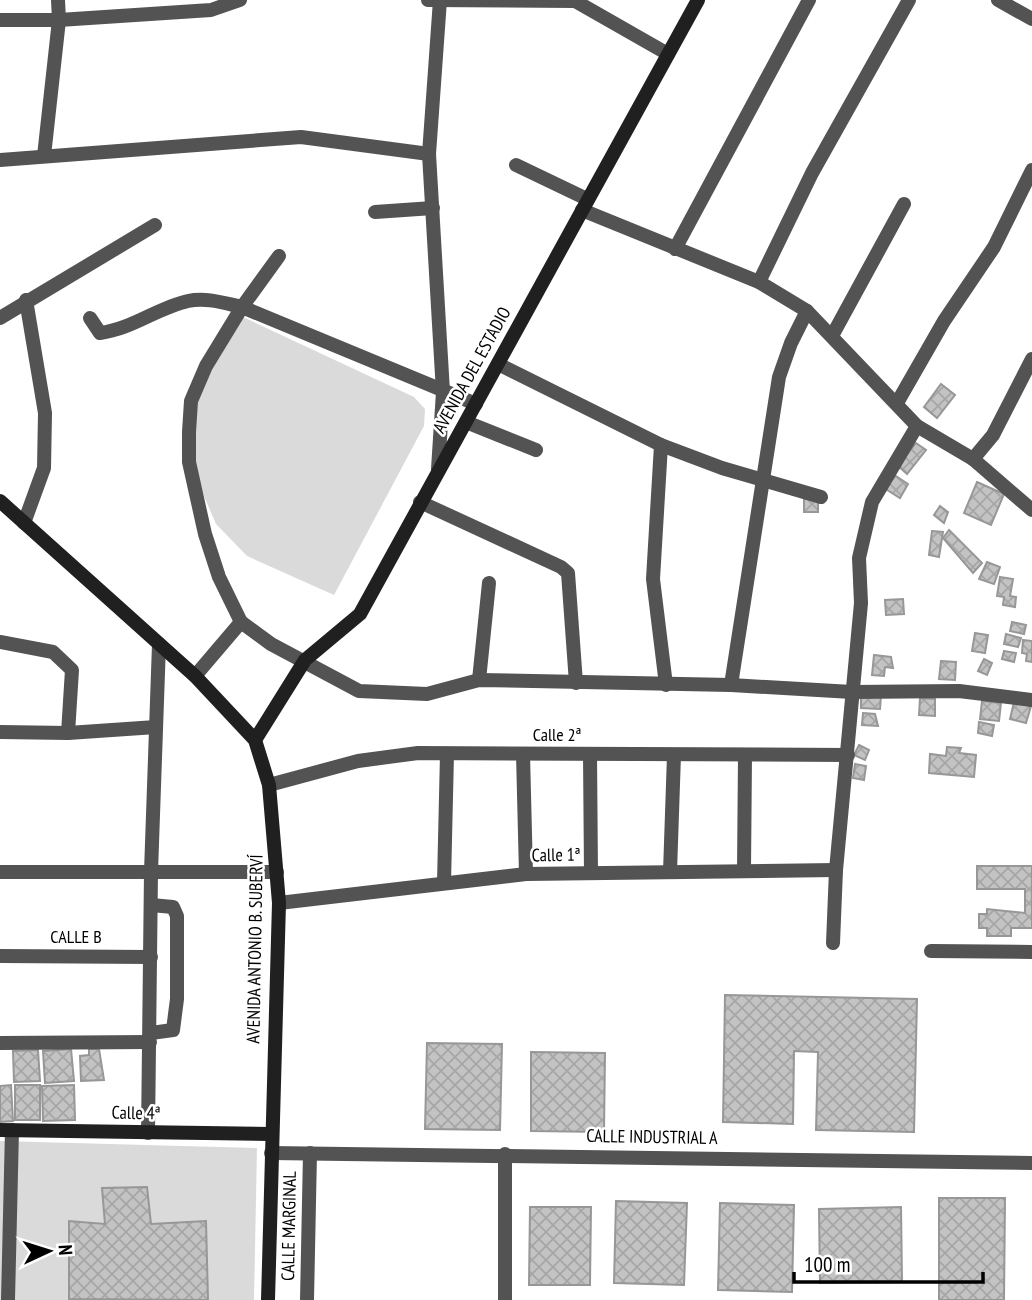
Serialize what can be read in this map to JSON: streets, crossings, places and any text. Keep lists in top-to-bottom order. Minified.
{"streets":{"street":["AVENIDA DEL ESTADIO","Calle 2ª","Calle 1ª","CALLE B","AVENIDA ANTONIO B. SUBERVÍ","Calle 4ª","CALLE INDUSTRIAL A","CALLE MARGINAL"]},"crossings":[["AVENIDA DEL ESTADIO","AVENIDA ANTONIO B. SUBERVÍ"],["Calle 2ª","AVENIDA ANTONIO B. SUBERVÍ"],["Calle 1ª","AVENIDA ANTONIO B. SUBERVÍ"],["AVENIDA ANTONIO B. SUBERVÍ","Calle 4ª"],["AVENIDA ANTONIO B. SUBERVÍ","CALLE INDUSTRIAL A"],["CALLE INDUSTRIAL A","CALLE MARGINAL"]],"scale_bar":"100 m","north":"right"}
